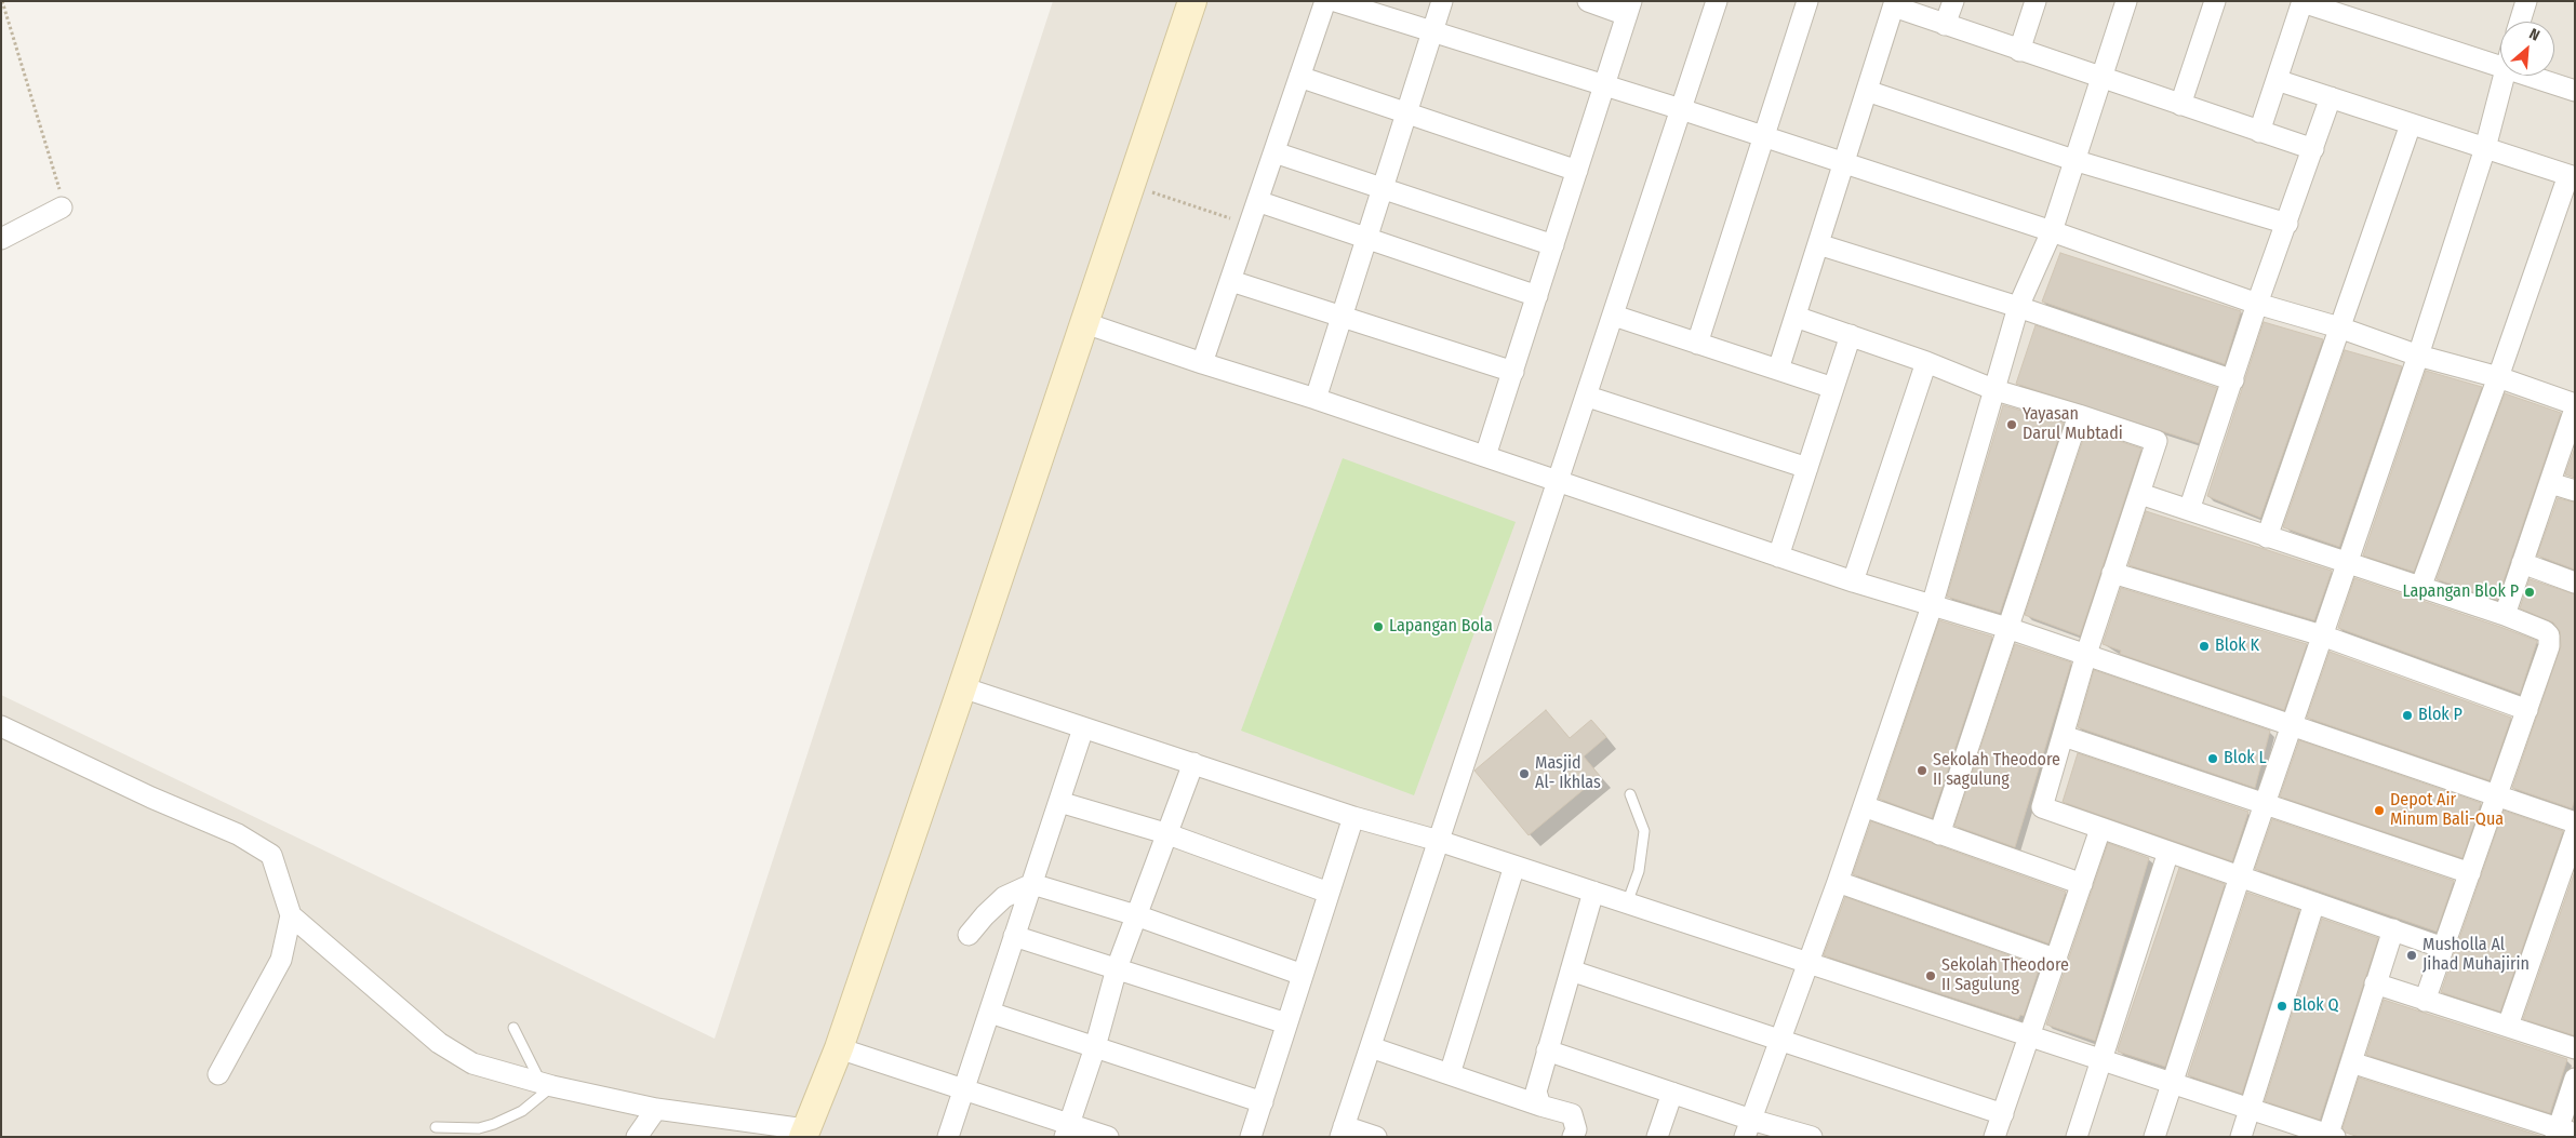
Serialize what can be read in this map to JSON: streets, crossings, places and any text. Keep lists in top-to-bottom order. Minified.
{"places":["Yayasan Darul Mubtadi","Lapangan Blok P","Lapangan Bola","Blok K","Blok P","Blok L","Sekolah Theodore II sagulung","Masjid Al- Ikhlas","Depot Air Minum Bali-Qua","Musholla Al Jihad Muhajirin","Sekolah Theodore II Sagulung","Blok Q"],"north":"top right"}
